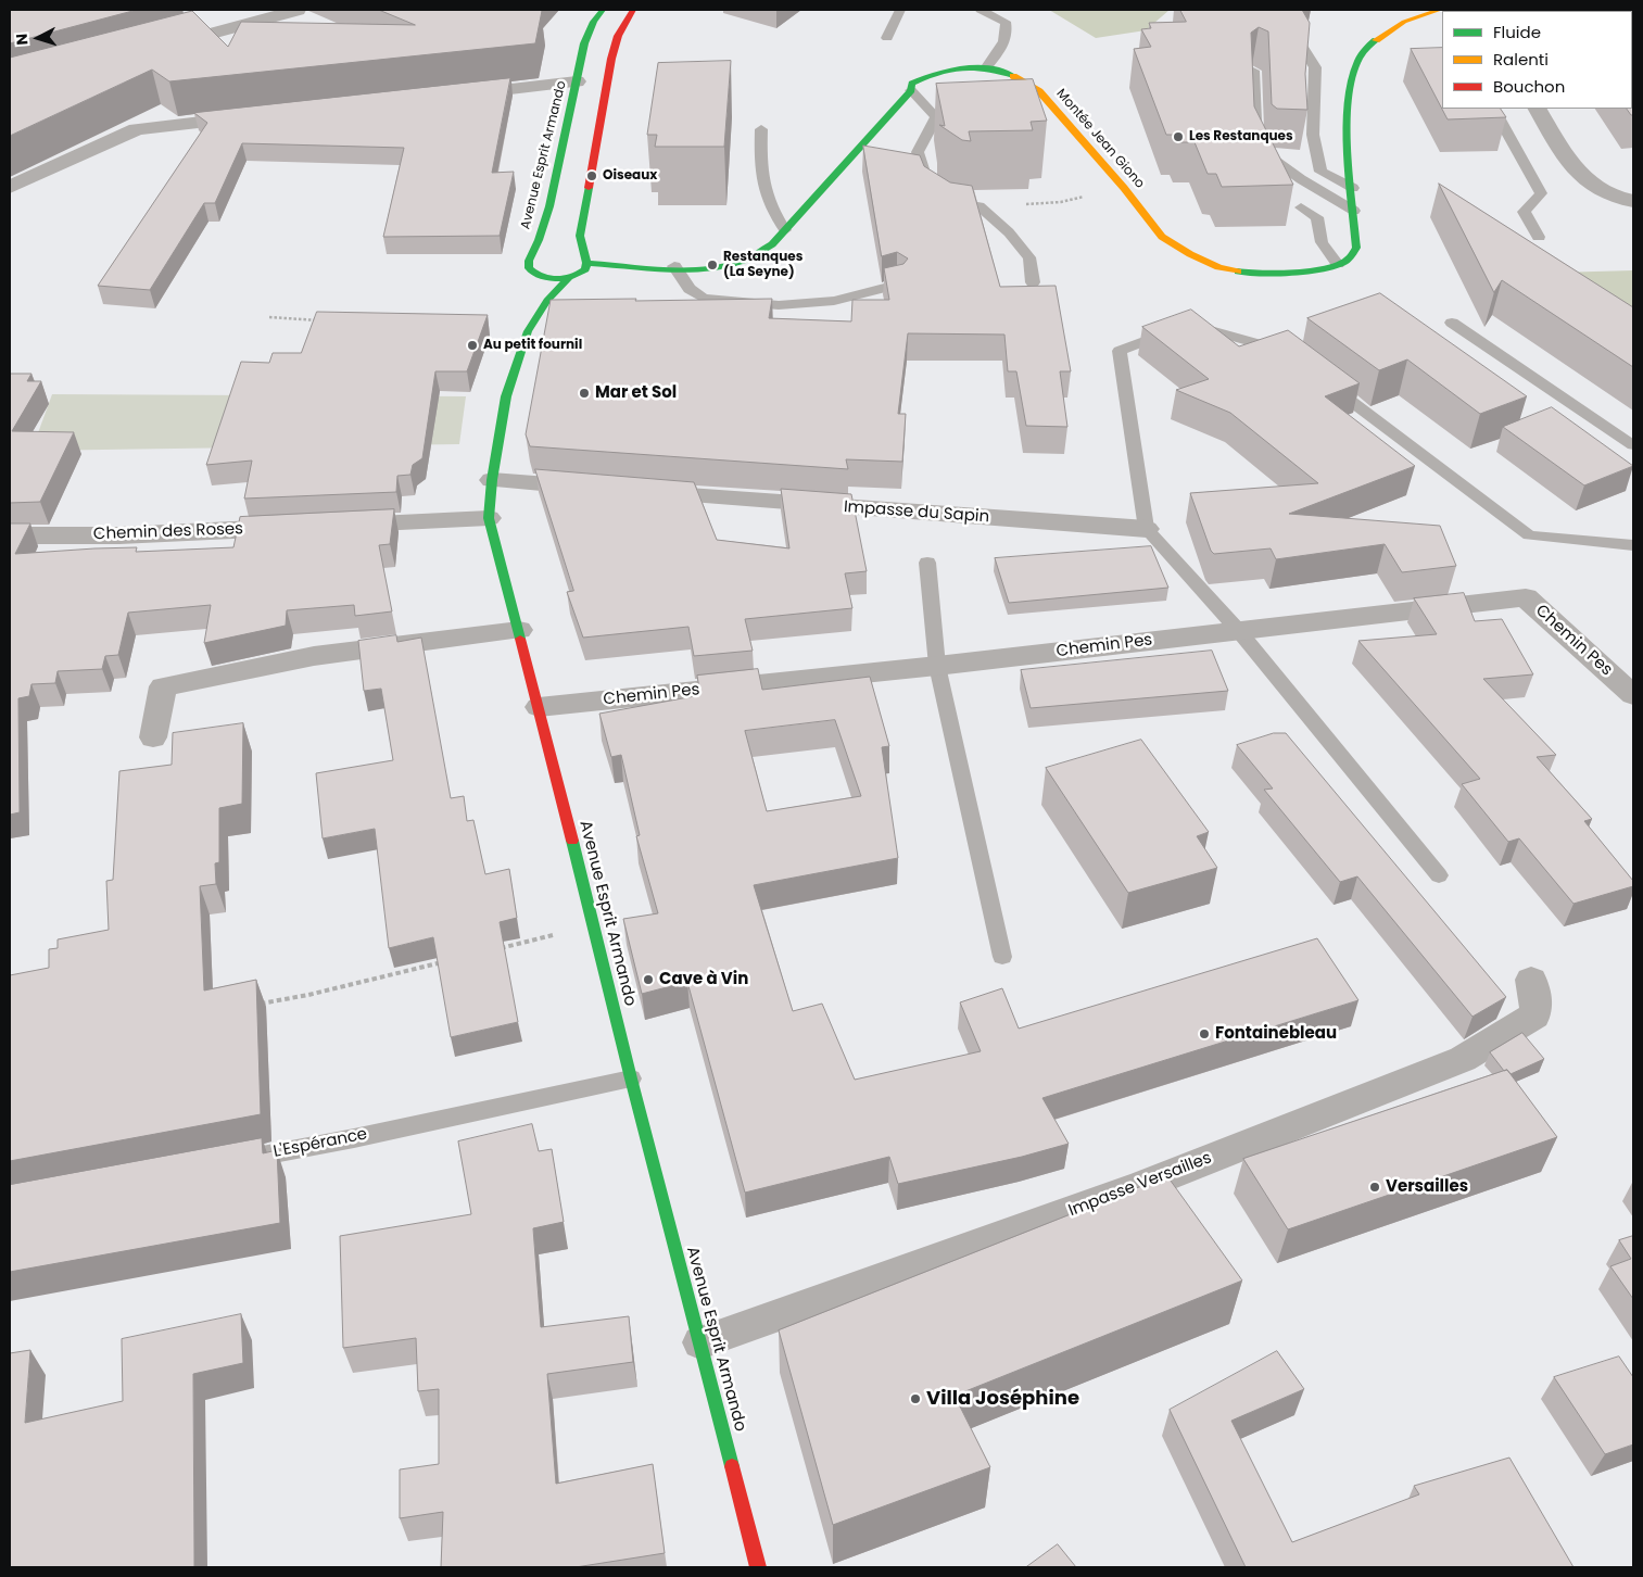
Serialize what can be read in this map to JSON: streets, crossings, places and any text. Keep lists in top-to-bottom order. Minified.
{"streets":{"street":["Montée Jean Giono","Avenue Esprit Armando","Impasse du Sapin","Chemin des Roses","Chemin Pes","Impasse Versailles"],"lane":["L'Espérance"]},"crossings":[["Montée Jean Giono","Avenue Esprit Armando"],["Avenue Esprit Armando","Chemin Pes"],["Avenue Esprit Armando","L'Espérance"],["Avenue Esprit Armando","Impasse Versailles"]],"places":["Les Restanques","Oiseaux","Restanques (La Seyne)","Au petit fournil","Mar et Sol","Cave à Vin","Fontainebleau","Versailles","Villa Joséphine"],"legend":["Fluide","Ralenti","Bouchon"],"north":"left"}
